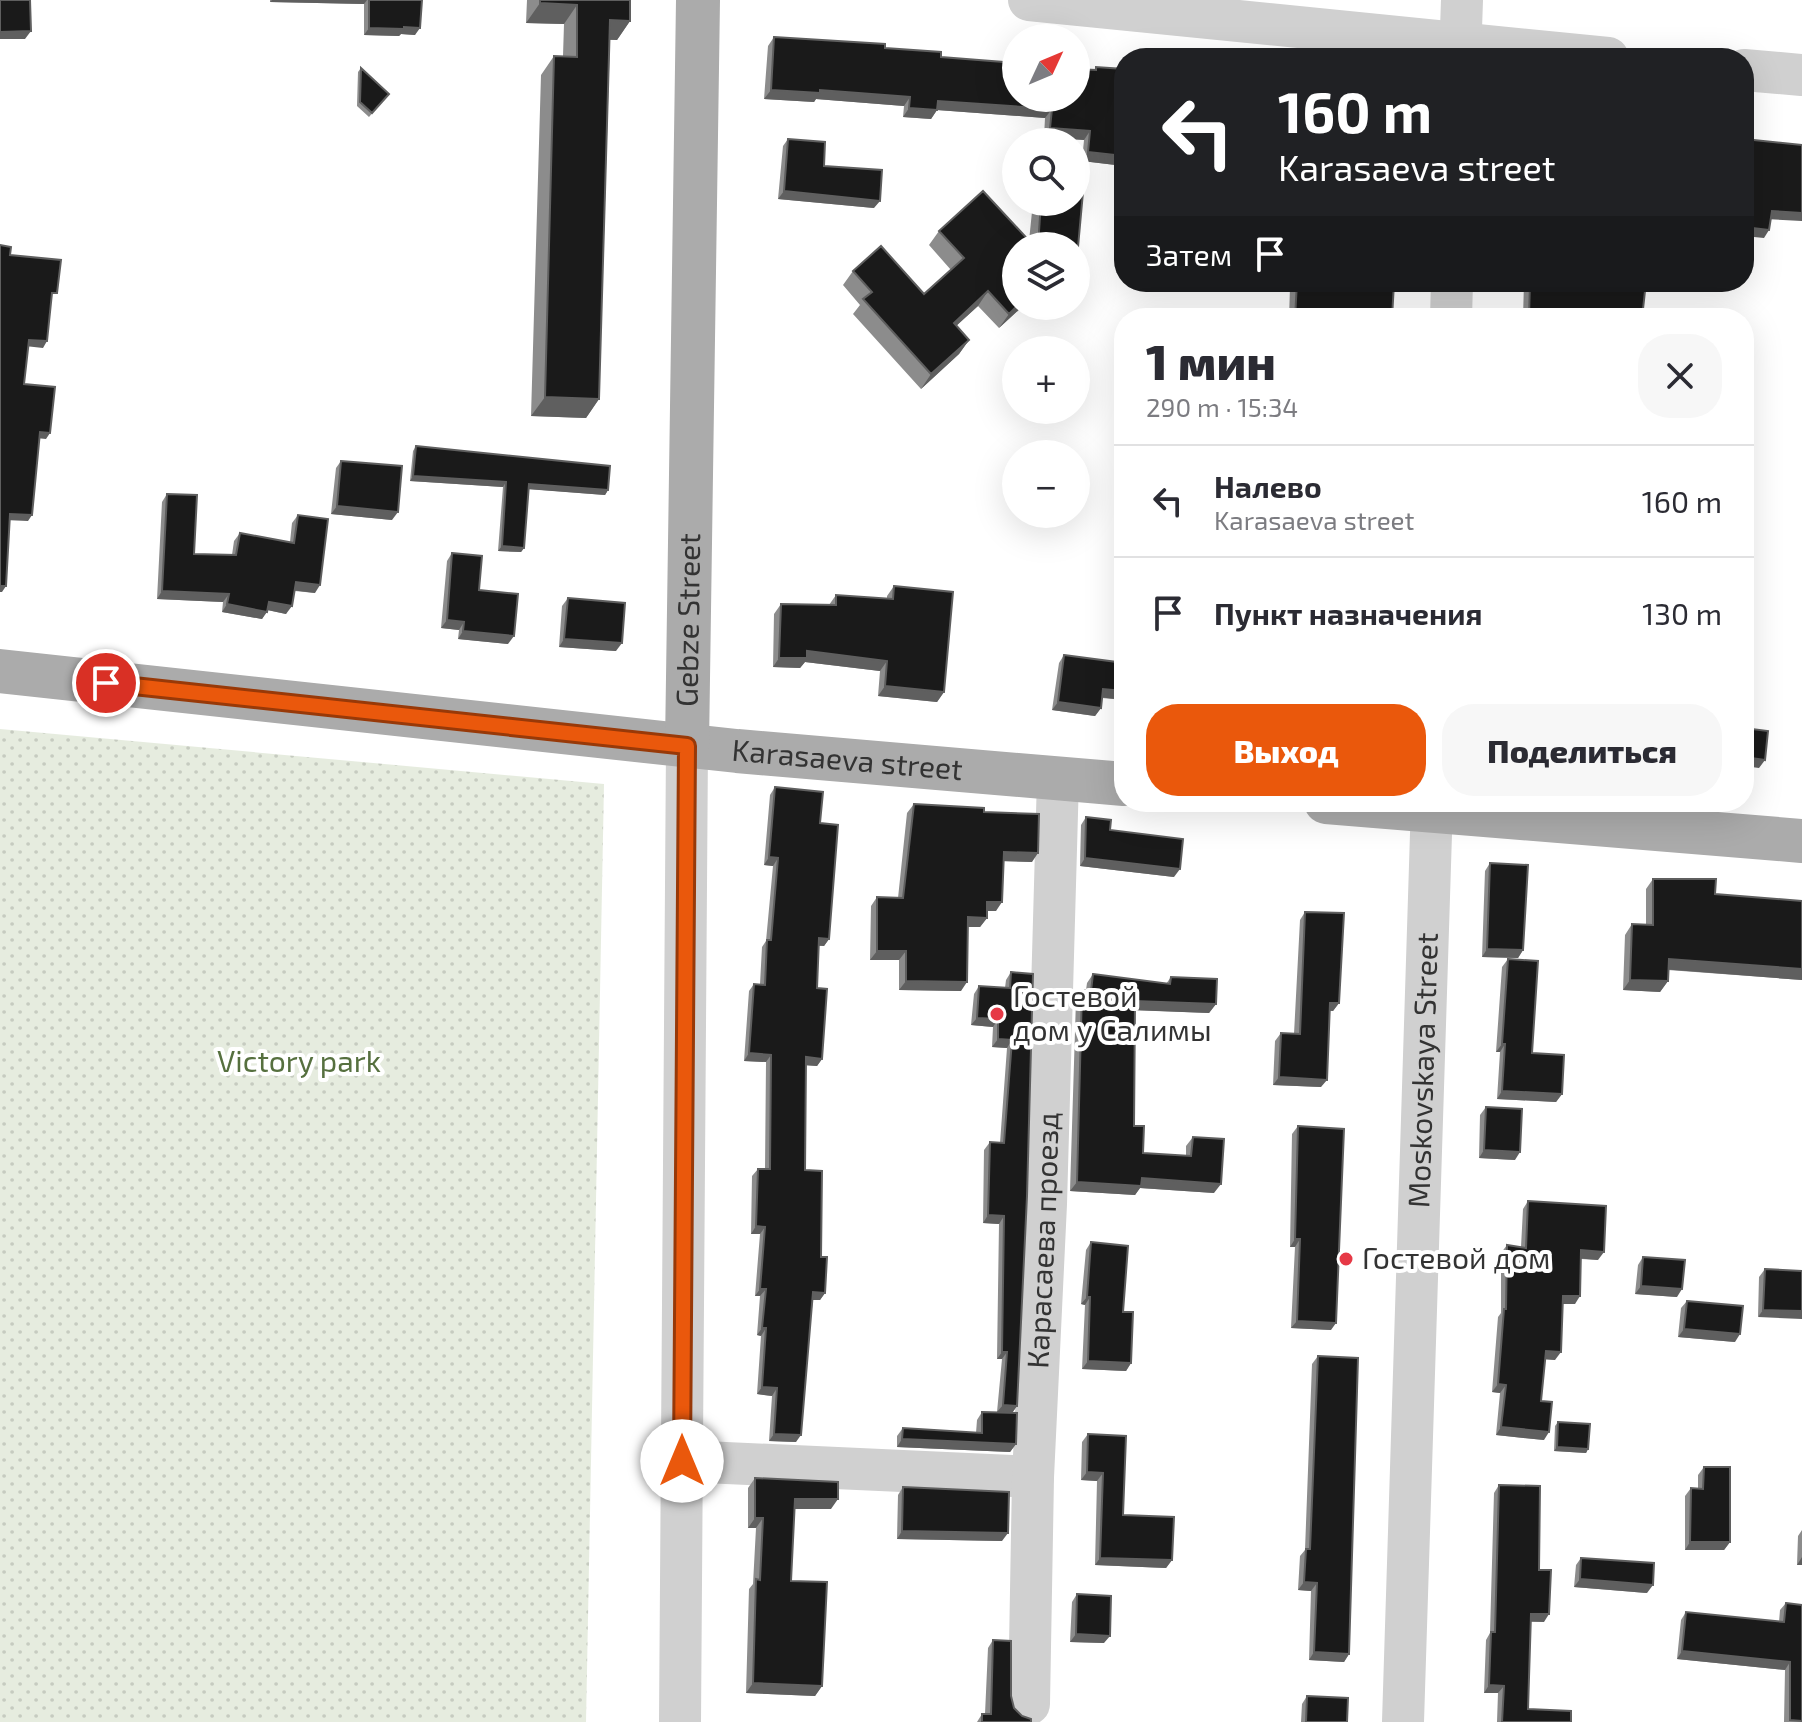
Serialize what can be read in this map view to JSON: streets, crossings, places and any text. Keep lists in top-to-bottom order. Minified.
{"streets":{"main road":["Gebze Street","Karasaeva street"],"street":["Moskovskaya Street","Карасаева проезд"]},"crossings":[["Gebze Street","Karasaeva street"],["Karasaeva street","Карасаева проезд"]],"parks":["Victory park"],"places":["Гостевой дом у Салимы","Гостевой дом"],"north":"top right","page":{"map_buttons":["+","−"],"turn":["160 m","Karasaeva street"],"then":"Затем","heading":["1 мин","290 m · 15:34"],"list":[{"name":"Налево","note":"Karasaeva street","value":"160 m"},{"name":"Пункт назначения","value":"130 m"}],"buttons":["Выход","Поделиться"]}}
